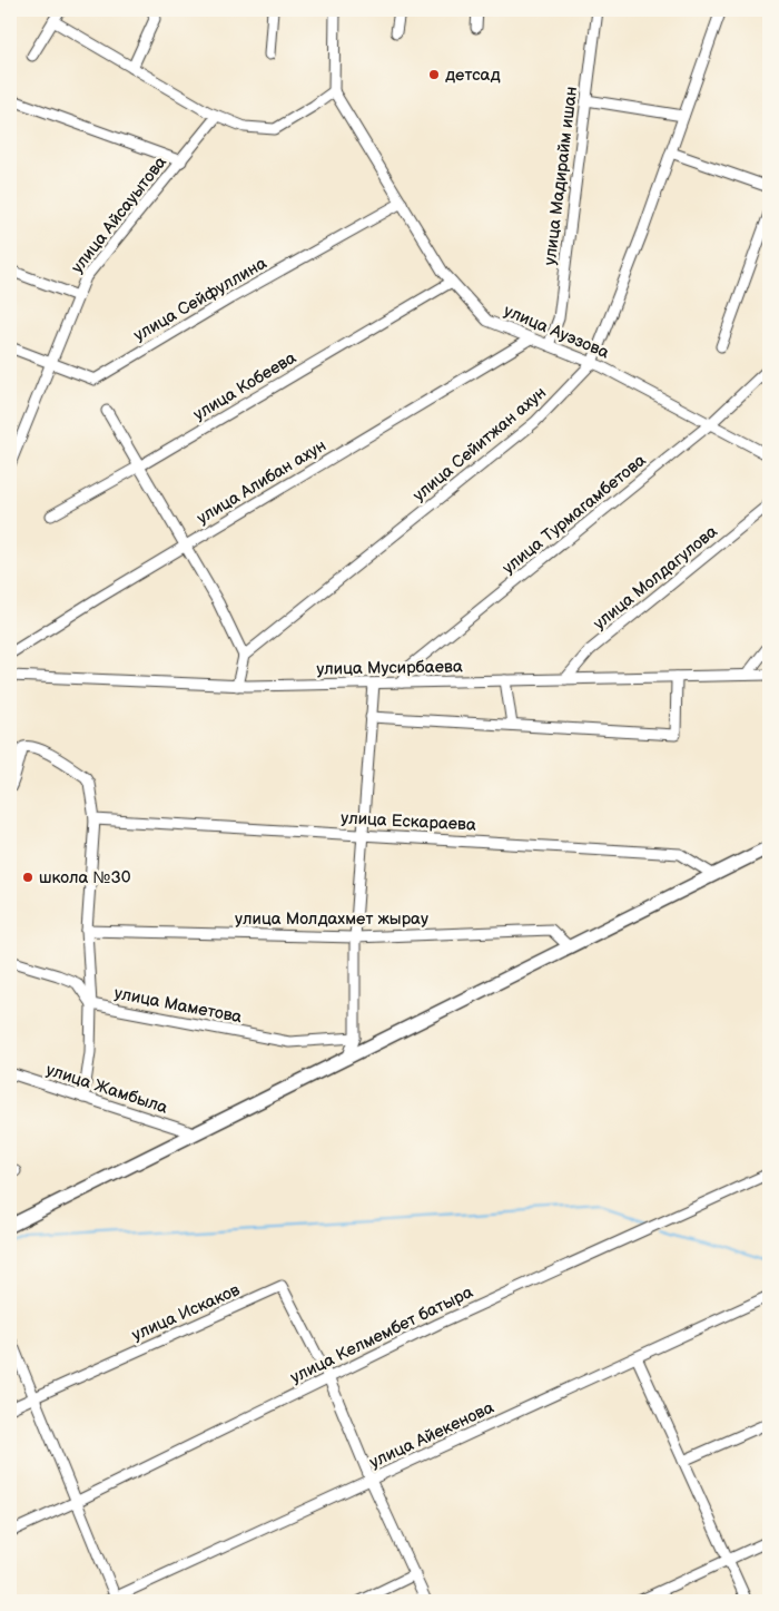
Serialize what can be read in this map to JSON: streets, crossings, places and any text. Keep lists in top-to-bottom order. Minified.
{"streets":{"street":["улица Мадирайм ишан","улица Айсауытова","улица Сейфуллина","улица Ауэзова","улица Кобеева","улица Сейитжан ахун","улица Алибан ахун","улица Турмагамбетова","улица Молдагулова","улица Мусирбаева","улица Ескараева","улица Молдахмет жырау","улица Маметова","улица Жамбыла","улица Искаков","улица Келмембет батыра","улица Айекенова"]},"crossings":[["улица Мадирайм ишан","улица Ауэзова"],["улица Айсауытова","улица Сейфуллина"],["улица Сейфуллина","улица Ауэзова"],["улица Ауэзова","улица Кобеева"],["улица Ауэзова","улица Сейитжан ахун"],["улица Ауэзова","улица Алибан ахун"],["улица Ауэзова","улица Турмагамбетова"],["улица Турмагамбетова","улица Мусирбаева"],["улица Молдагулова","улица Мусирбаева"],["улица Искаков","улица Келмембет батыра"]],"places":["детсад","школа №30"]}
